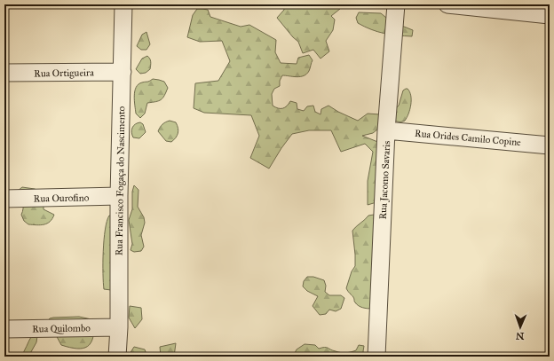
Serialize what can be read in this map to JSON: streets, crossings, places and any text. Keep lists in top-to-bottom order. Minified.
{"streets":{"street":["Rua Ortigueira","Rua Orides Camilo Copine","Rua Jacomo Savaris","Rua Francisco Fogaça do Nascimento","Rua Ourofino","Rua Quilombo"]},"crossings":[["Rua Ortigueira","Rua Francisco Fogaça do Nascimento"],["Rua Orides Camilo Copine","Rua Jacomo Savaris"],["Rua Francisco Fogaça do Nascimento","Rua Ourofino"],["Rua Francisco Fogaça do Nascimento","Rua Quilombo"]],"north":"bottom"}
